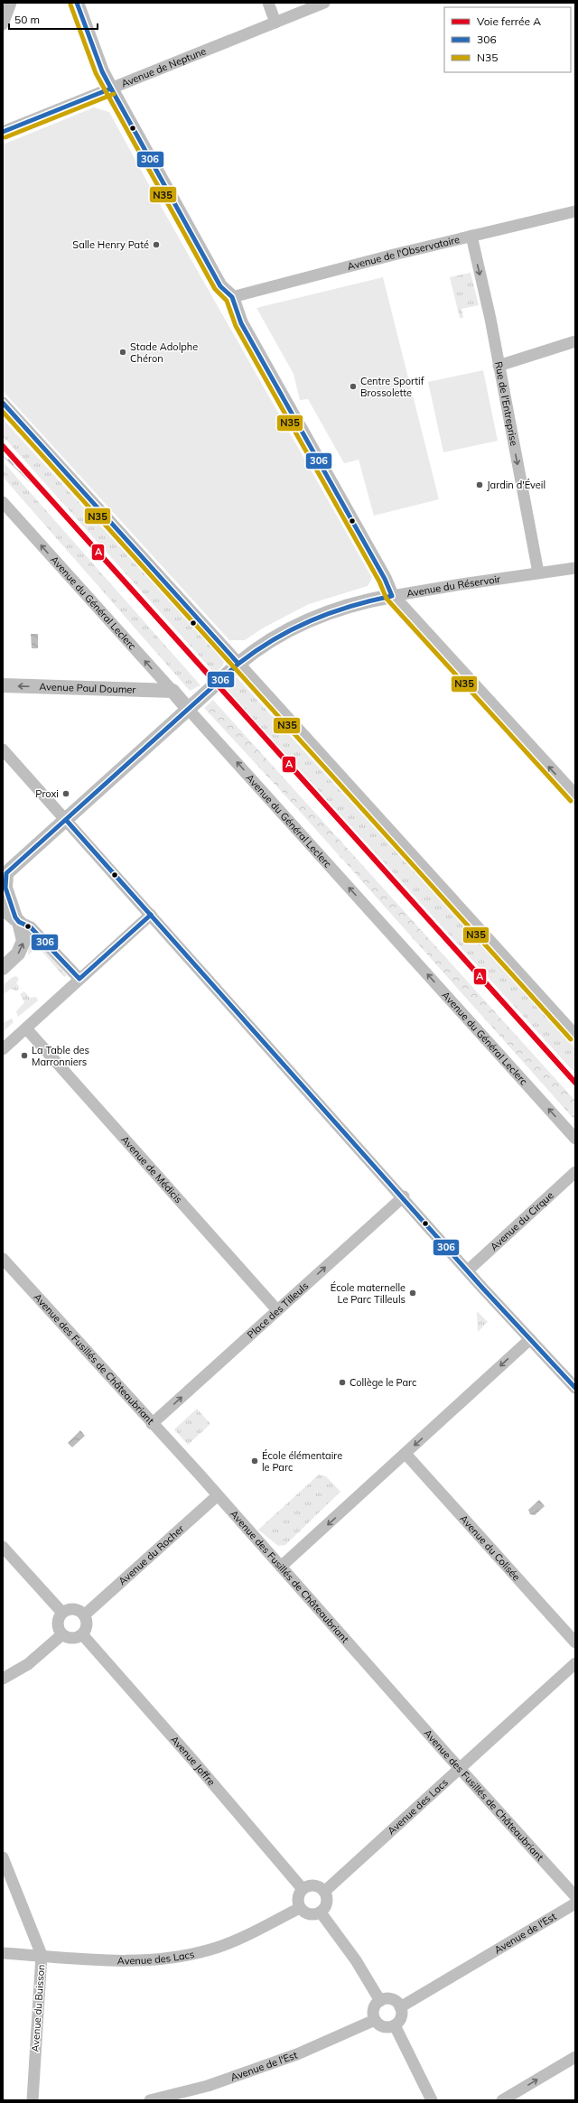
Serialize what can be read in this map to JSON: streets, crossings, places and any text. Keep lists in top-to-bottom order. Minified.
{"streets":{"street":["Avenue de Neptune","Avenue de l'Observatoire","Rue de l'Entreprise","Avenue du Réservoir","Avenue du Général Leclerc","Avenue Paul Doumer","Avenue de Médicis","Avenue du Cirque","Place des Tilleuls","Avenue des Fusillés de Châteaubriant","Avenue du Colisée","Avenue du Rocher","Avenue Joffre","Avenue des Lacs","Avenue de l'Est","Avenue du Buisson"]},"crossings":[["Avenue de l'Observatoire","Rue de l'Entreprise"],["Rue de l'Entreprise","Avenue du Réservoir"],["Avenue du Réservoir","Avenue du Général Leclerc"],["Avenue du Général Leclerc","Avenue Paul Doumer"],["Avenue de Médicis","Place des Tilleuls"],["Place des Tilleuls","Avenue des Fusillés de Châteaubriant"],["Avenue des Fusillés de Châteaubriant","Avenue du Rocher"],["Avenue des Fusillés de Châteaubriant","Avenue des Lacs"],["Avenue du Rocher","Avenue Joffre"],["Avenue Joffre","Avenue des Lacs"],["Avenue des Lacs","Avenue du Buisson"]],"one_way":["Rue de l'Entreprise","Avenue Paul Doumer","Place des Tilleuls"],"places":["Salle Henry Paté","Stade Adolphe Chéron","Centre Sportif Brossolette","Jardin d'Éveil","Proxi","La Table des Marronniers","École maternelle Le Parc Tilleuls","Collège le Parc","École élémentaire le Parc"],"lines":["transit line 306","transit line N35","rail line A"],"legend":["Voie ferrée A","306","N35"],"scale_bar":"50 m"}
